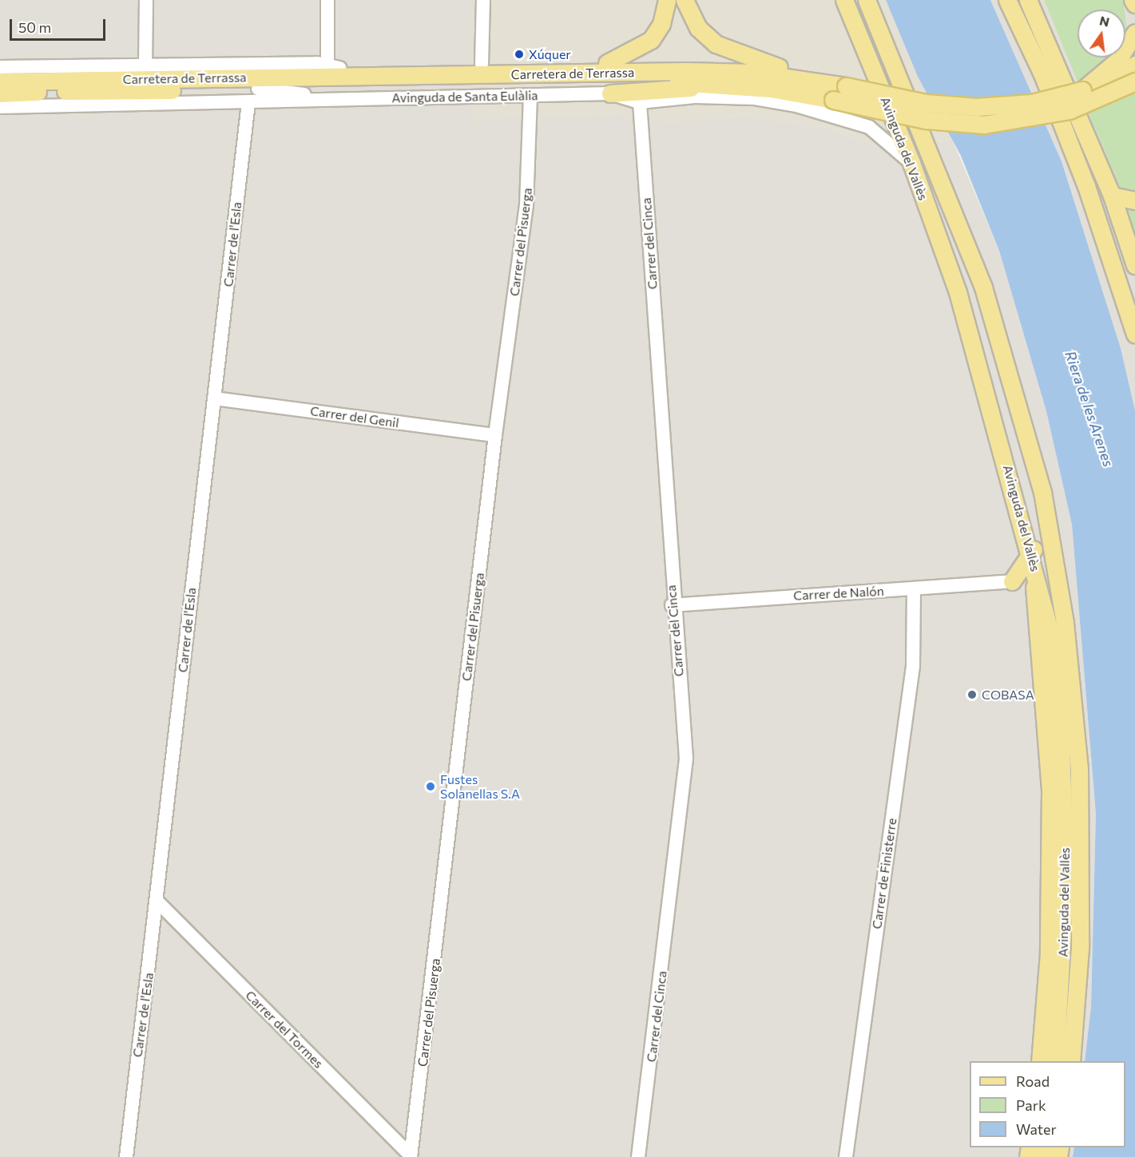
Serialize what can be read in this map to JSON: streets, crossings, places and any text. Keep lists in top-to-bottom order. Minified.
{"streets":{"main road":["Carretera de Terrassa","Avinguda del Vallès"],"street":["Avinguda de Santa Eulàlia","Carrer del Pisuerga","Carrer del Cinca","Carrer de l'Esla","Carrer del Genil","Carrer de Nalón","Carrer de Finisterre","Carrer del Tormes"]},"crossings":[["Carretera de Terrassa","Avinguda de Santa Eulàlia"],["Avinguda de Santa Eulàlia","Avinguda del Vallès"],["Avinguda de Santa Eulàlia","Carrer del Pisuerga"],["Avinguda de Santa Eulàlia","Carrer del Cinca"],["Avinguda de Santa Eulàlia","Carrer de l'Esla"],["Carrer del Pisuerga","Carrer del Genil"],["Carrer del Pisuerga","Carrer del Tormes"],["Carrer del Cinca","Carrer de Nalón"],["Carrer de l'Esla","Carrer del Genil"],["Carrer de l'Esla","Carrer del Tormes"],["Carrer de Nalón","Carrer de Finisterre"]],"water":["Riera de les Arenes"],"places":["Xúquer","COBASA","Fustes Solanellas S.A"],"legend":["Road","Park","Water"],"scale_bar":"50 m","north":"top"}
